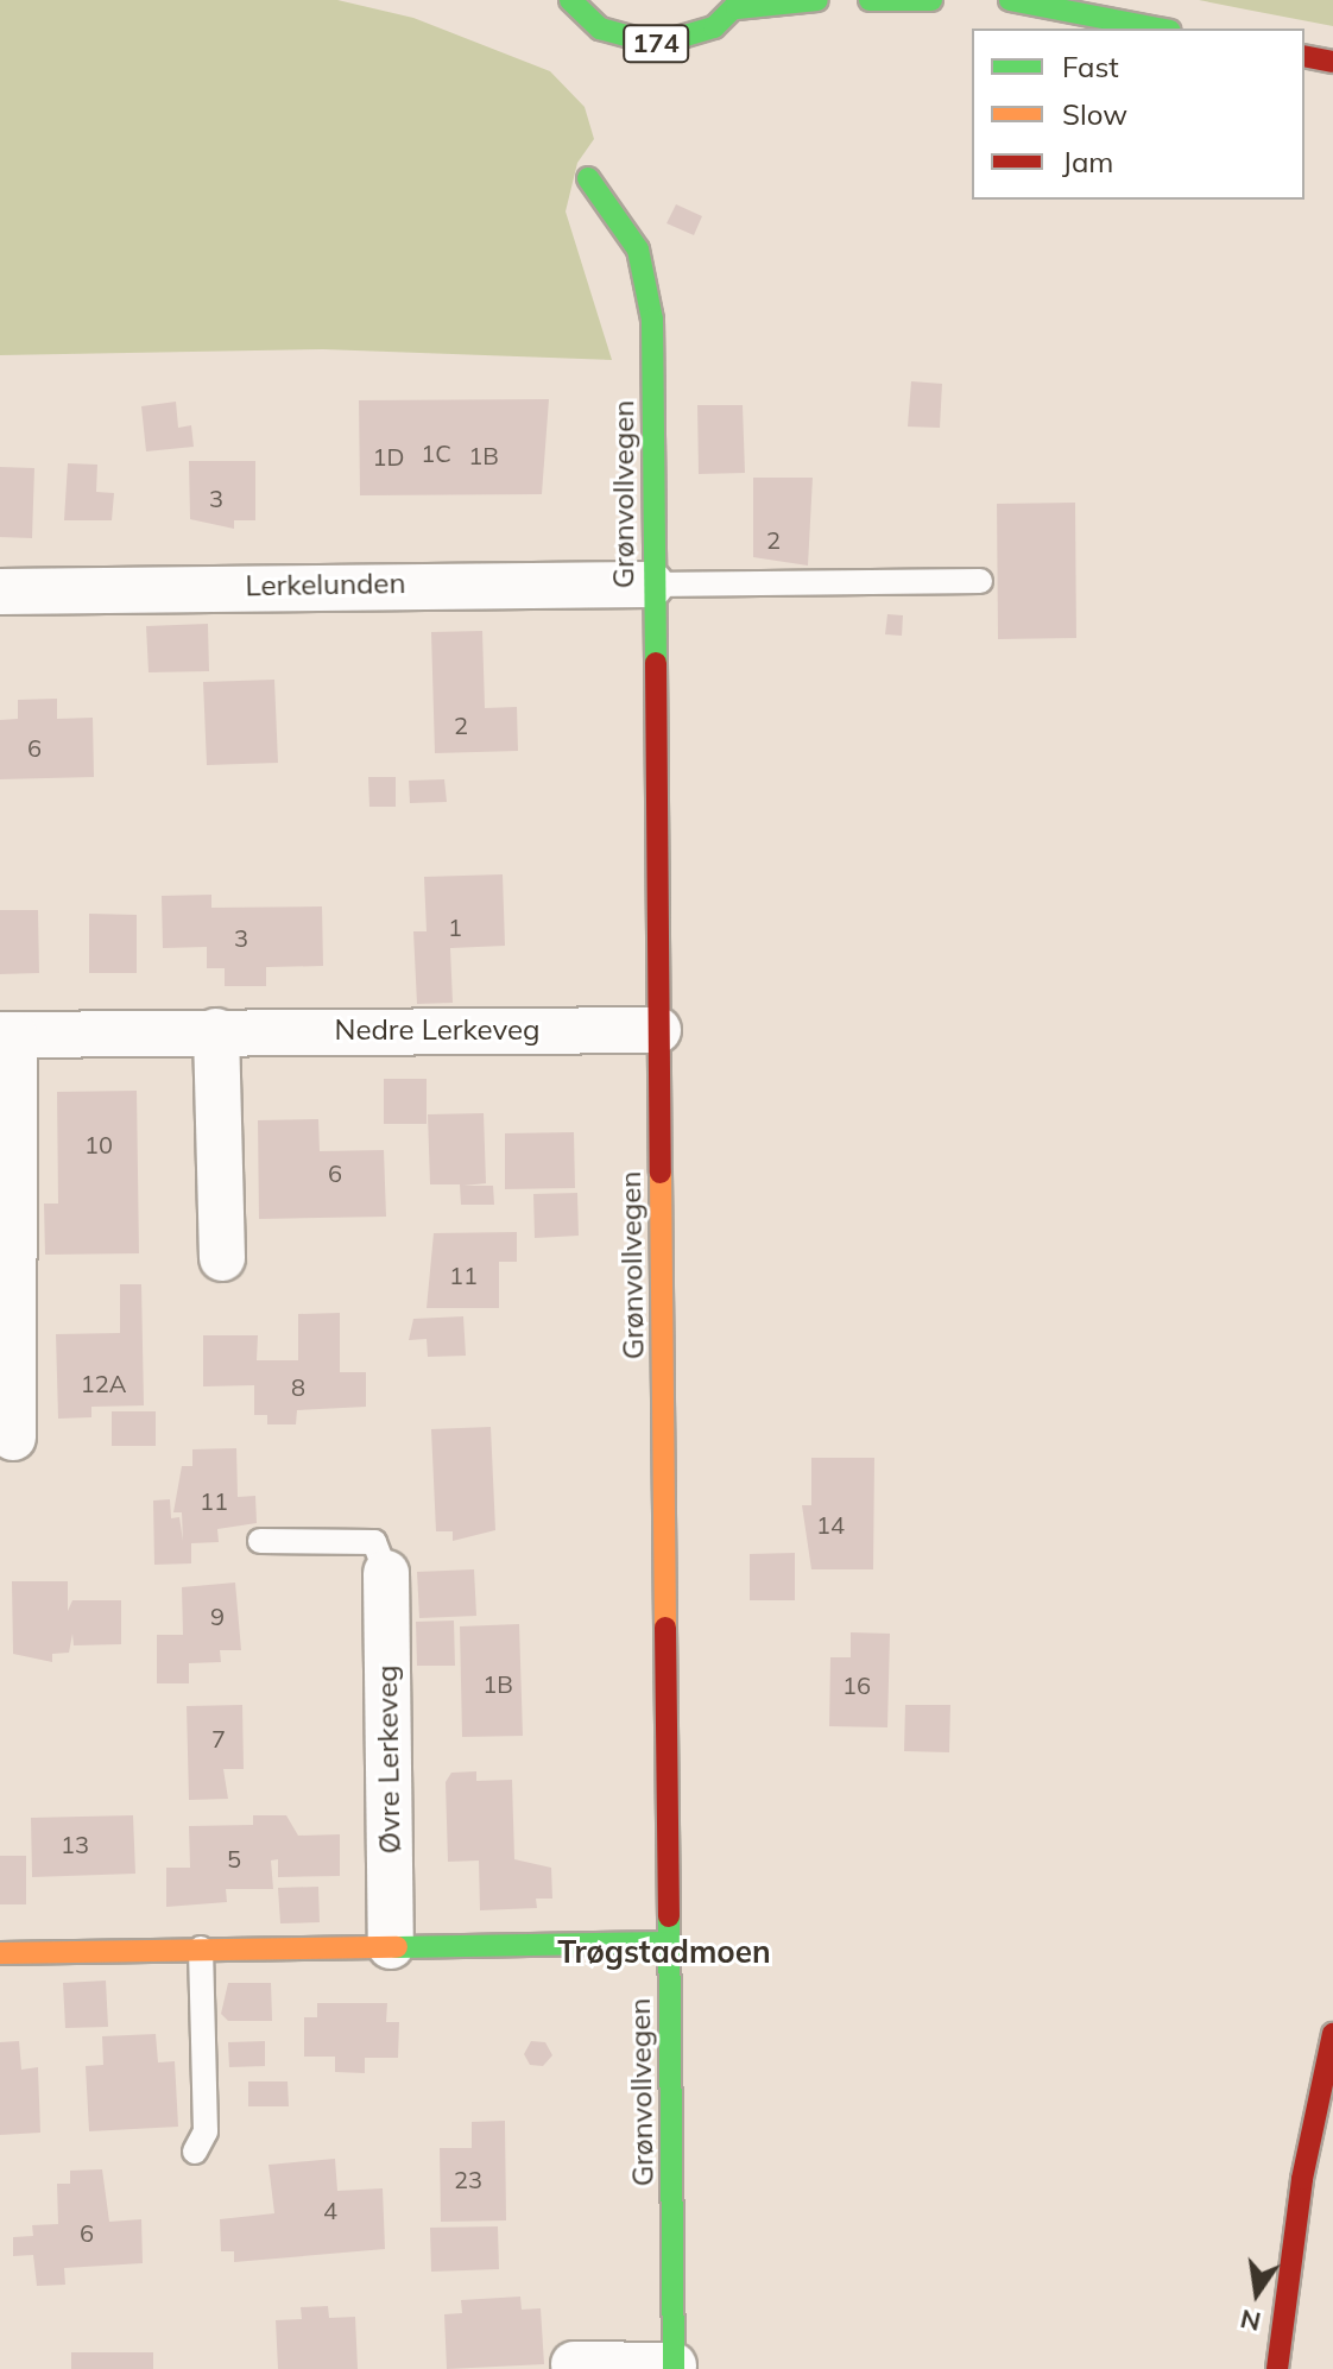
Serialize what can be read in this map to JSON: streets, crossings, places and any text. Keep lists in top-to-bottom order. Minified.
{"streets":{"street":["174","Grønvollvegen","Lerkelunden","Nedre Lerkeveg","Øvre Lerkeveg"]},"crossings":[["Grønvollvegen","Lerkelunden"],["Grønvollvegen","Nedre Lerkeveg"]],"districts":["Trøgstadmoen"],"house_numbers":["1C","1B","1D","3","2","2","6","1","3","10","6","11","12A","8","11","14","9","1B","16","7","13","5","23","4","6"],"legend":["Fast","Slow","Jam"],"north":"bottom"}
